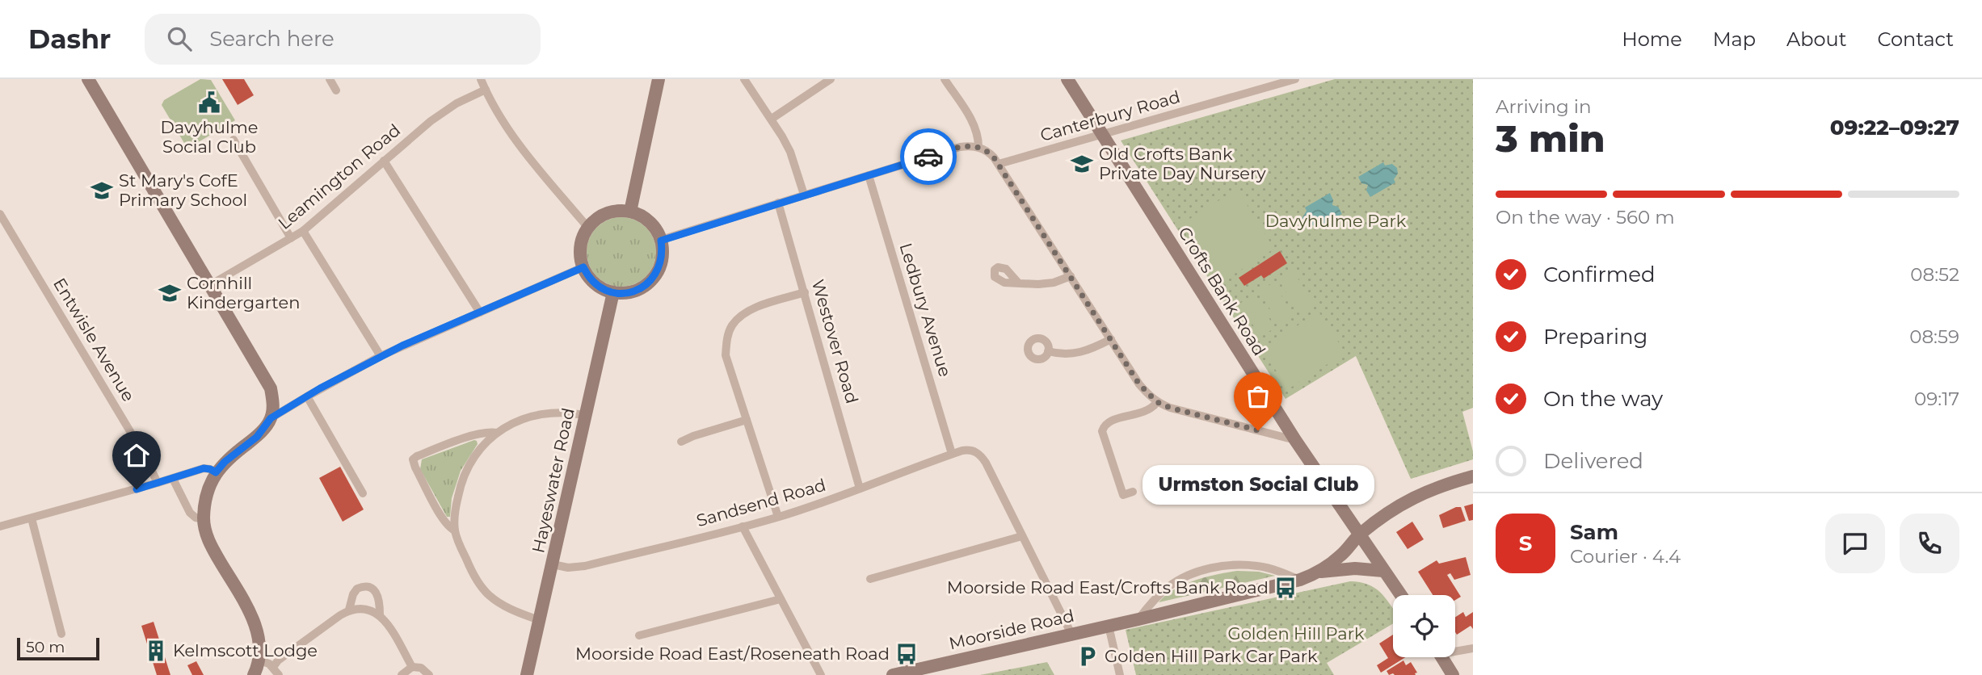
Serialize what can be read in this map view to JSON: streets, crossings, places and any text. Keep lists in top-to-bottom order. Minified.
{"streets":{"main road":["Crofts Bank Road","Hayeswater Road","Moorside Road"],"street":["Canterbury Road","Leamington Road","Ledbury Avenue","Entwisle Avenue","Westover Road","Sandsend Road"]},"crossings":[["Canterbury Road","Crofts Bank Road"],["Crofts Bank Road","Moorside Road"],["Ledbury Avenue","Sandsend Road"],["Westover Road","Sandsend Road"],["Hayeswater Road","Sandsend Road"]],"parks":["Davyhulme Park","Golden Hill Park"],"places":{"public building":["Davyhulme Social Club"],"school or university":["Old Crofts Bank Private Day Nursery","St Mary's CofE Primary School","Cornhill Kindergarten"],"other":["Urmston Social Club"],"bus stop":["Moorside Road East/Crofts Bank Road","Moorside Road East/Roseneath Road"],"building":["Kelmscott Lodge"],"parking":["Golden Hill Park Car Park"]},"scale_bar":"50 m","page":{"header":"Dashr","search":"Search here","nav":["Home","Map","About","Contact"],"heading":["3 min","Arriving in","09:22–09:27"],"panel":["Sam","Courier · 4.4"],"bar":"On the way · 560 m","list":[["Confirmed","08:52"],["Preparing","08:59"],["On the way","09:17"],"Delivered"],"bubble":"Urmston Social Club","round":"S","scale":"50 m"}}
